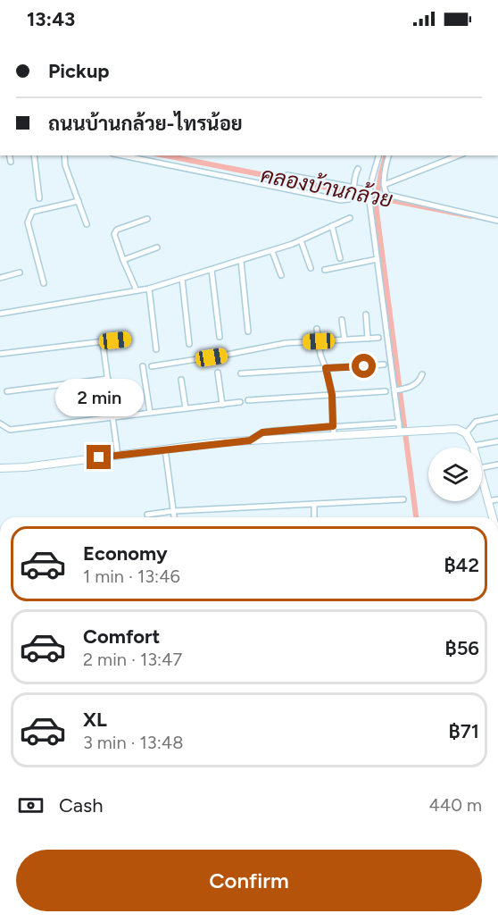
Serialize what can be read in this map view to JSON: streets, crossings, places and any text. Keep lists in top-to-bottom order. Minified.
{"water":["คลองบ้านกล้วย"],"page":{"status":"13:43","banner":["Pickup","ถนนบ้านกล้วย-ไทรน้อย"],"bubble":"2 min","list":[{"name":"Economy","note":"1 min · 13:46","value":"฿42"},{"name":"Comfort","note":"2 min · 13:47","value":"฿56"},{"name":"XL","note":"3 min · 13:48","value":"฿71"}],"pay":["Cash","440 m"],"buttons":"Confirm"}}
